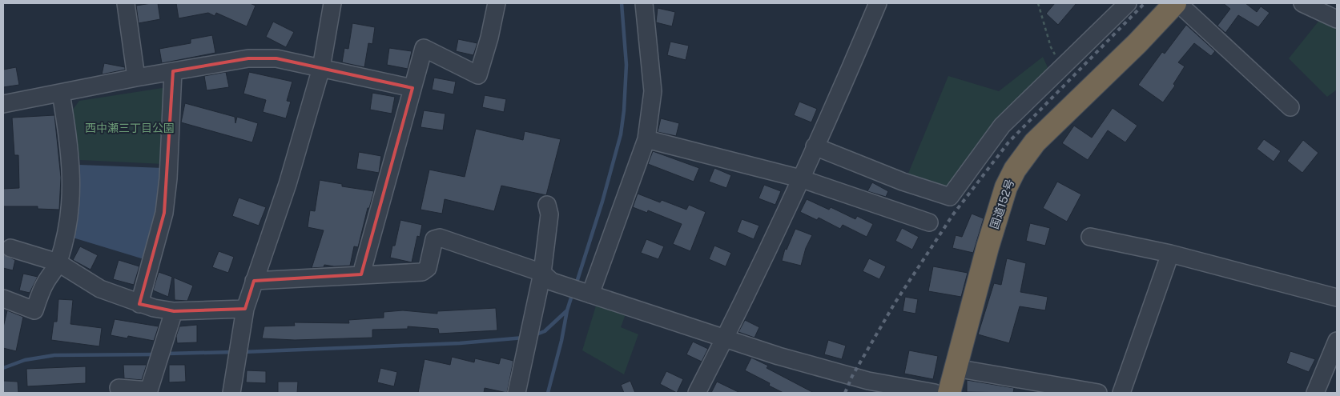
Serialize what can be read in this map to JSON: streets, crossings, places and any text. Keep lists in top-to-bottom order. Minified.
{"streets":{"highway":["国道152号"]},"parks":["西中瀬三丁目公園"]}
